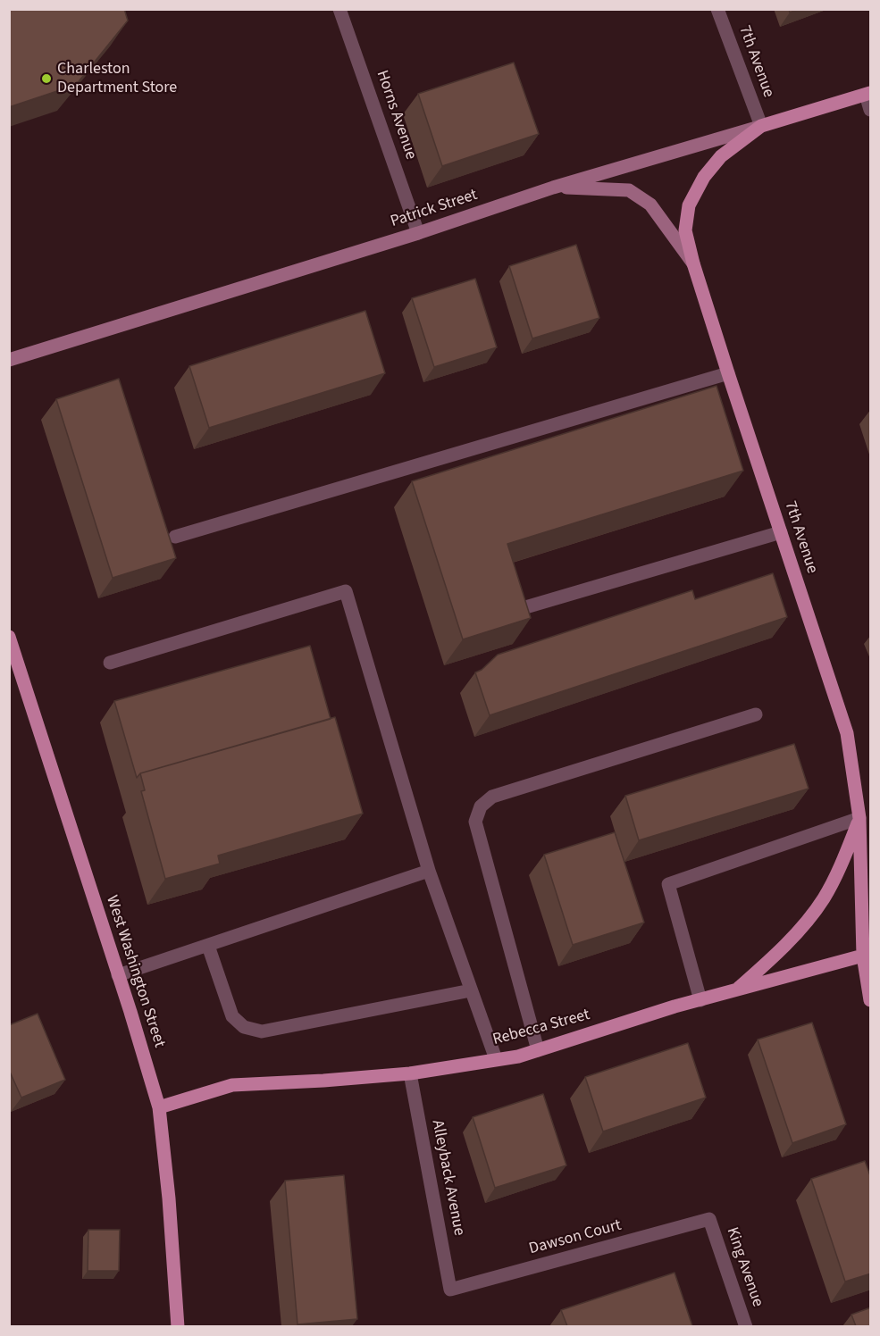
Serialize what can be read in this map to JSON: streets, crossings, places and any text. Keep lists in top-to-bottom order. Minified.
{"streets":{"main road":["7th Avenue","Patrick Street","West Washington Street","Rebecca Street"],"street":["Horns Avenue","Alleyback Avenue","Dawson Court","King Avenue"]},"crossings":[["7th Avenue","Patrick Street"],["7th Avenue","Rebecca Street"],["Horns Avenue","Patrick Street"],["West Washington Street","Rebecca Street"],["Rebecca Street","Alleyback Avenue"],["Alleyback Avenue","Dawson Court"],["Dawson Court","King Avenue"]],"places":["Charleston Department Store"]}
